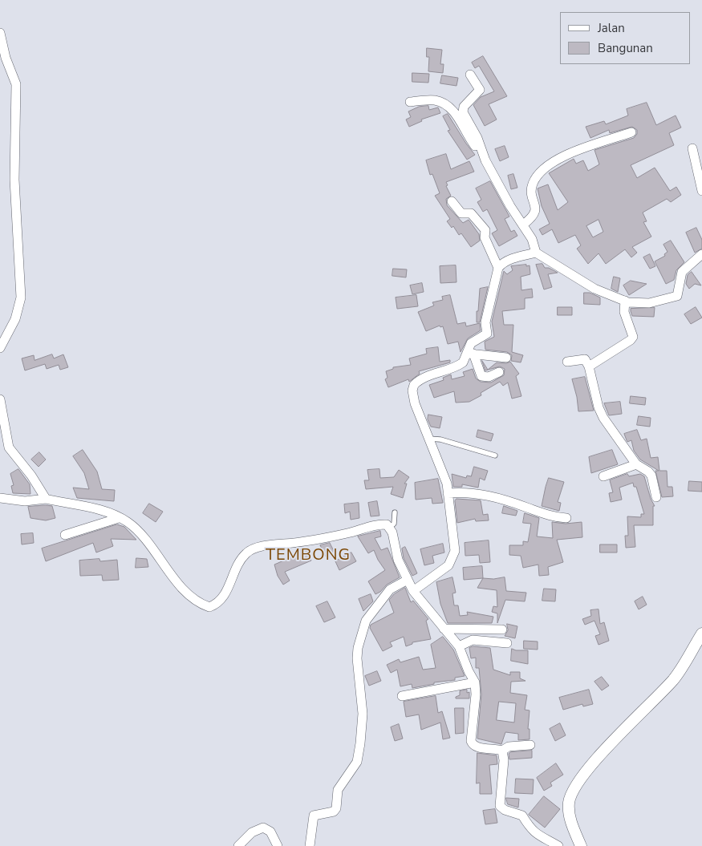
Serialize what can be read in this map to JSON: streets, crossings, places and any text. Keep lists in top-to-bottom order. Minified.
{"districts":["TEMBONG"],"legend":["Jalan","Bangunan"]}
